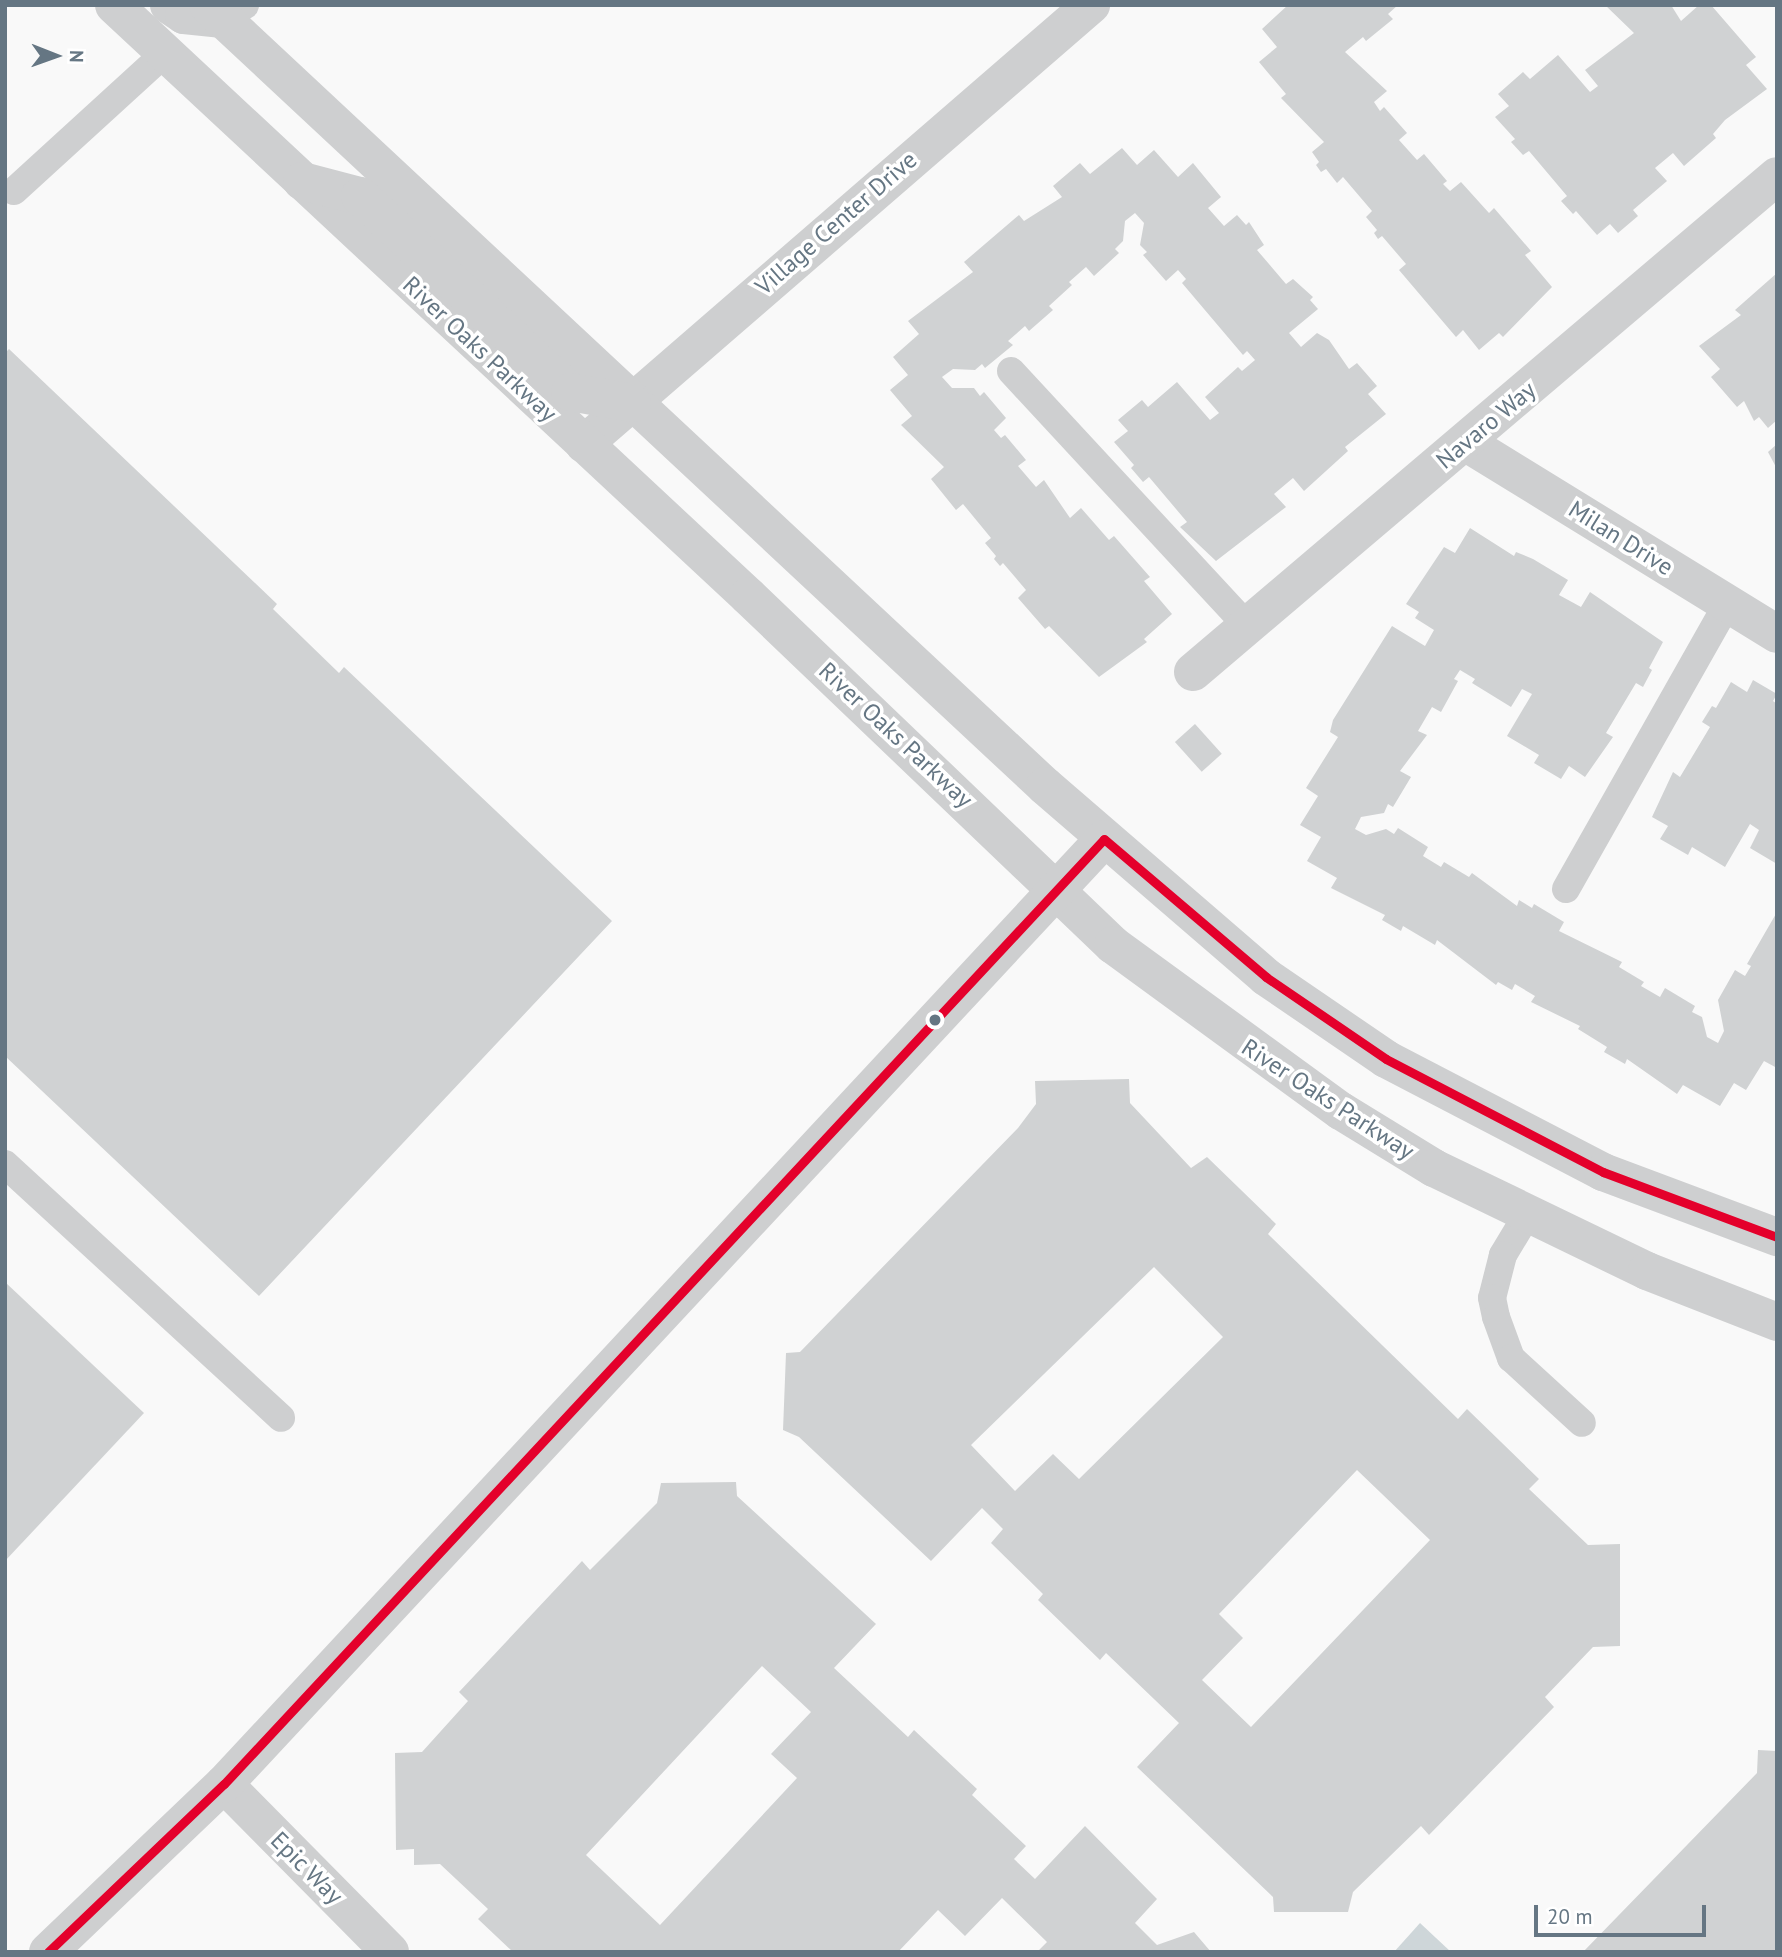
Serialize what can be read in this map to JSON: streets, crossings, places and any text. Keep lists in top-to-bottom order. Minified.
{"streets":{"street":["Village Center Drive","River Oaks Parkway","Navaro Way","Milan Drive","Epic Way"]},"crossings":[["Village Center Drive","River Oaks Parkway"],["Navaro Way","Milan Drive"]],"scale_bar":"20 m","north":"right"}
